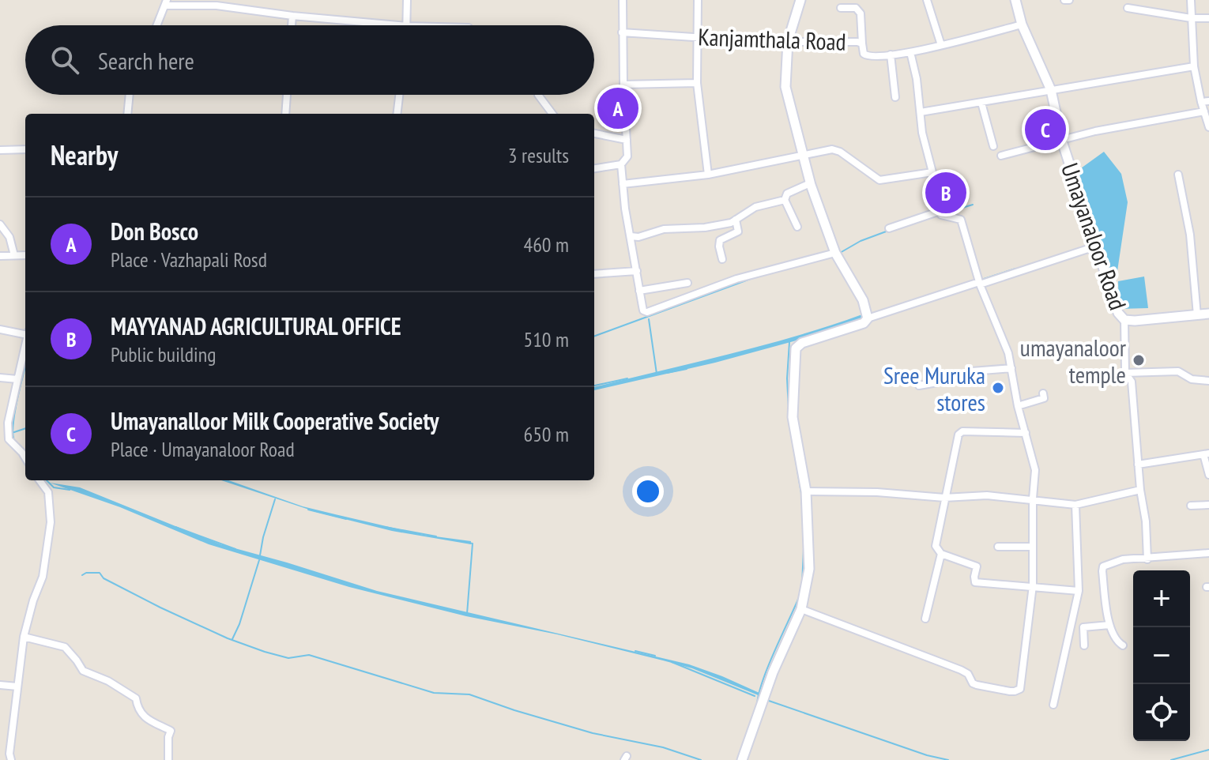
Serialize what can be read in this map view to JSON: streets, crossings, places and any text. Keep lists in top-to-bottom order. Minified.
{"streets":{"street":["Kanjamthala Road","Umayanaloor Road"]},"crossings":[["Kanjamthala Road","Umayanaloor Road"]],"places":["umayanaloor temple","Sree Muruka stores"],"page":{"search":"Search here","pins":["A","C","B"],"heading":["Nearby","3 results"],"list":[{"mark":"A","name":"Don Bosco","note":"Place · Vazhapali Rosd","value":"460 m"},{"mark":"B","name":"MAYYANAD AGRICULTURAL OFFICE","note":"Public building","value":"510 m"},{"mark":"C","name":"Umayanalloor Milk Cooperative Society","note":"Place · Umayanaloor Road","value":"650 m"}],"map_buttons":["+","−"]}}
